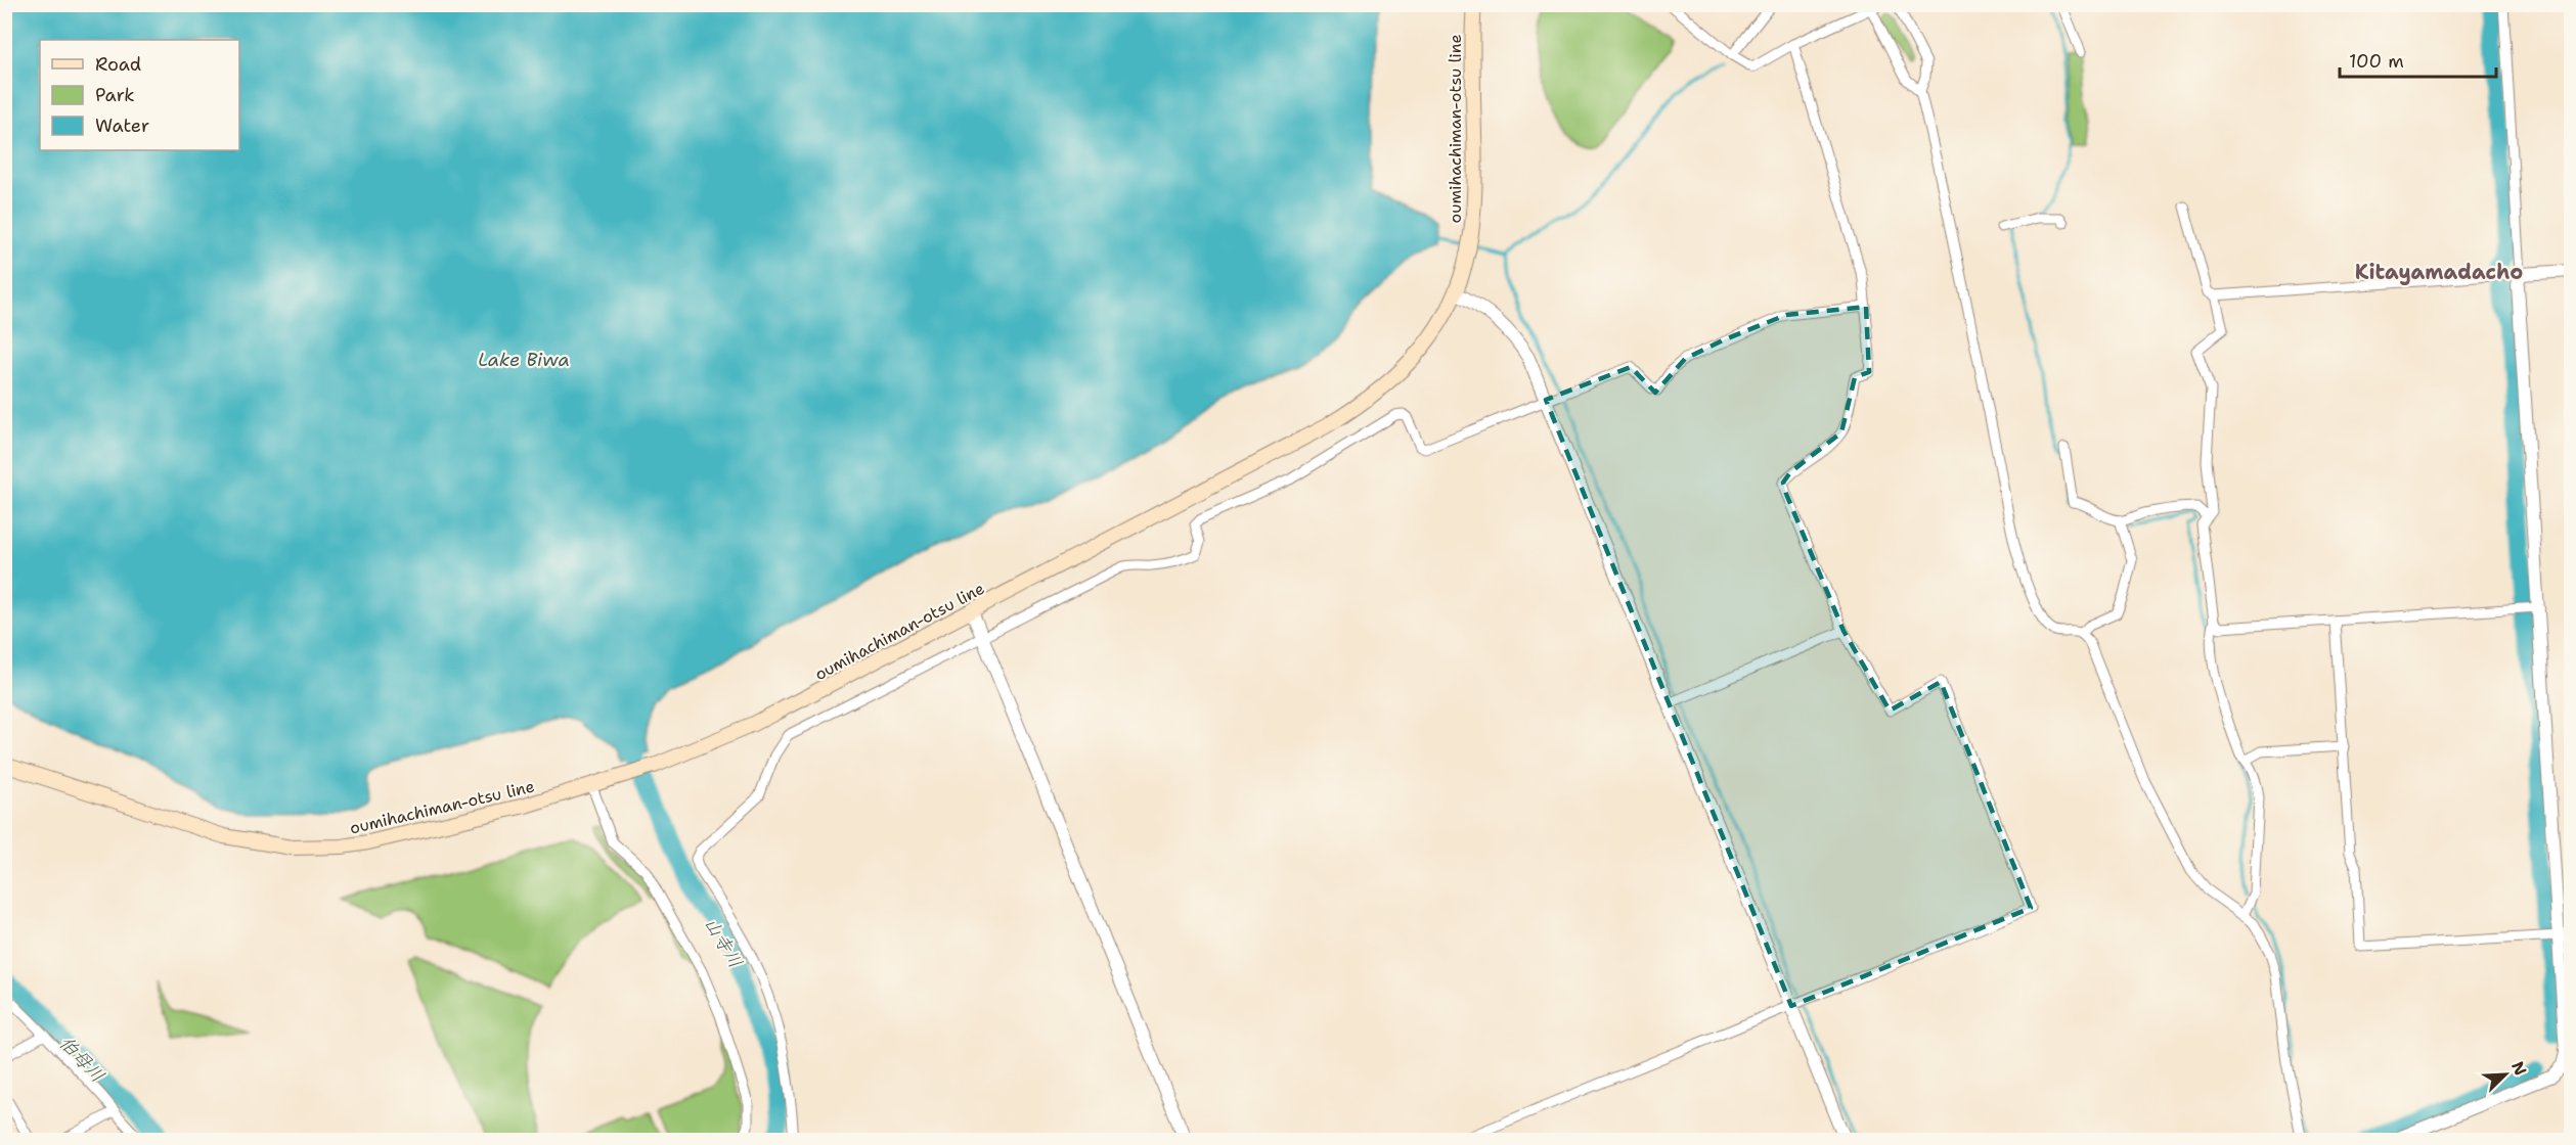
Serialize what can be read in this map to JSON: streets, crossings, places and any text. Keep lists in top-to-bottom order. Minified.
{"streets":{"main road":["oumihachiman-otsu line"]},"districts":["Kitayamadacho"],"water":["Lake Biwa","山寺川","伯母川"],"legend":["Road","Park","Water"],"scale_bar":"100 m","north":"top right"}
